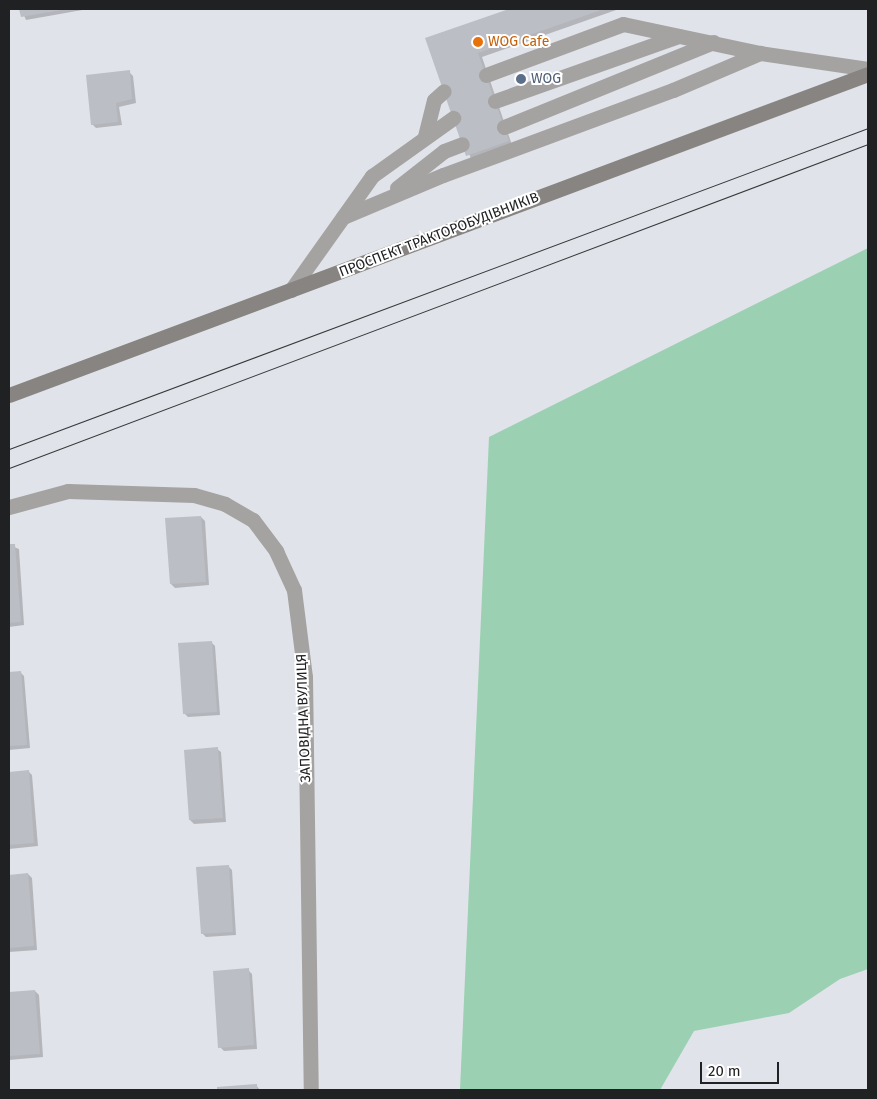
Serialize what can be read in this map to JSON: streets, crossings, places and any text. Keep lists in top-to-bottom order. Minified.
{"streets":{"main road":["ПРОСПЕКТ ТРАКТОРОБУДІВНИКІВ"],"street":["ЗАПОВІДНА ВУЛИЦЯ"]},"places":["WOG Cafe","WOG"],"scale_bar":"20 m"}
